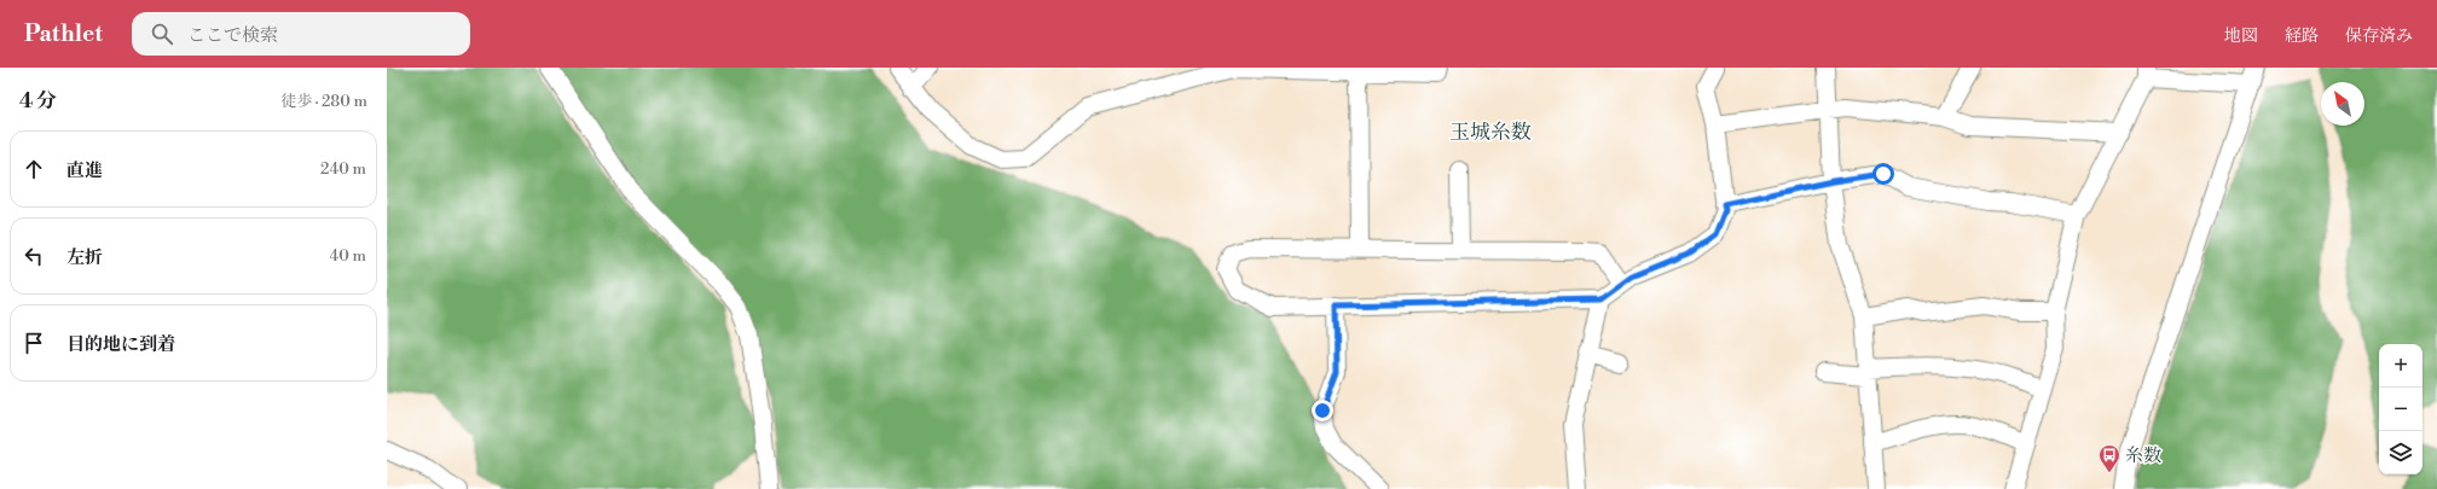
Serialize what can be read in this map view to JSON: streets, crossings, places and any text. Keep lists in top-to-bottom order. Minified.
{"districts":["玉城糸数"],"places":{"bus stop":["糸数"]},"north":"top left","page":{"header":"Pathlet","search":"ここで検索","nav":["地図","経路","保存済み"],"heading":["4 分","徒歩 · 280 m"],"list":[["直進","240 m"],["左折","40 m"],"目的地に到着"],"map_buttons":["+","−"]}}
